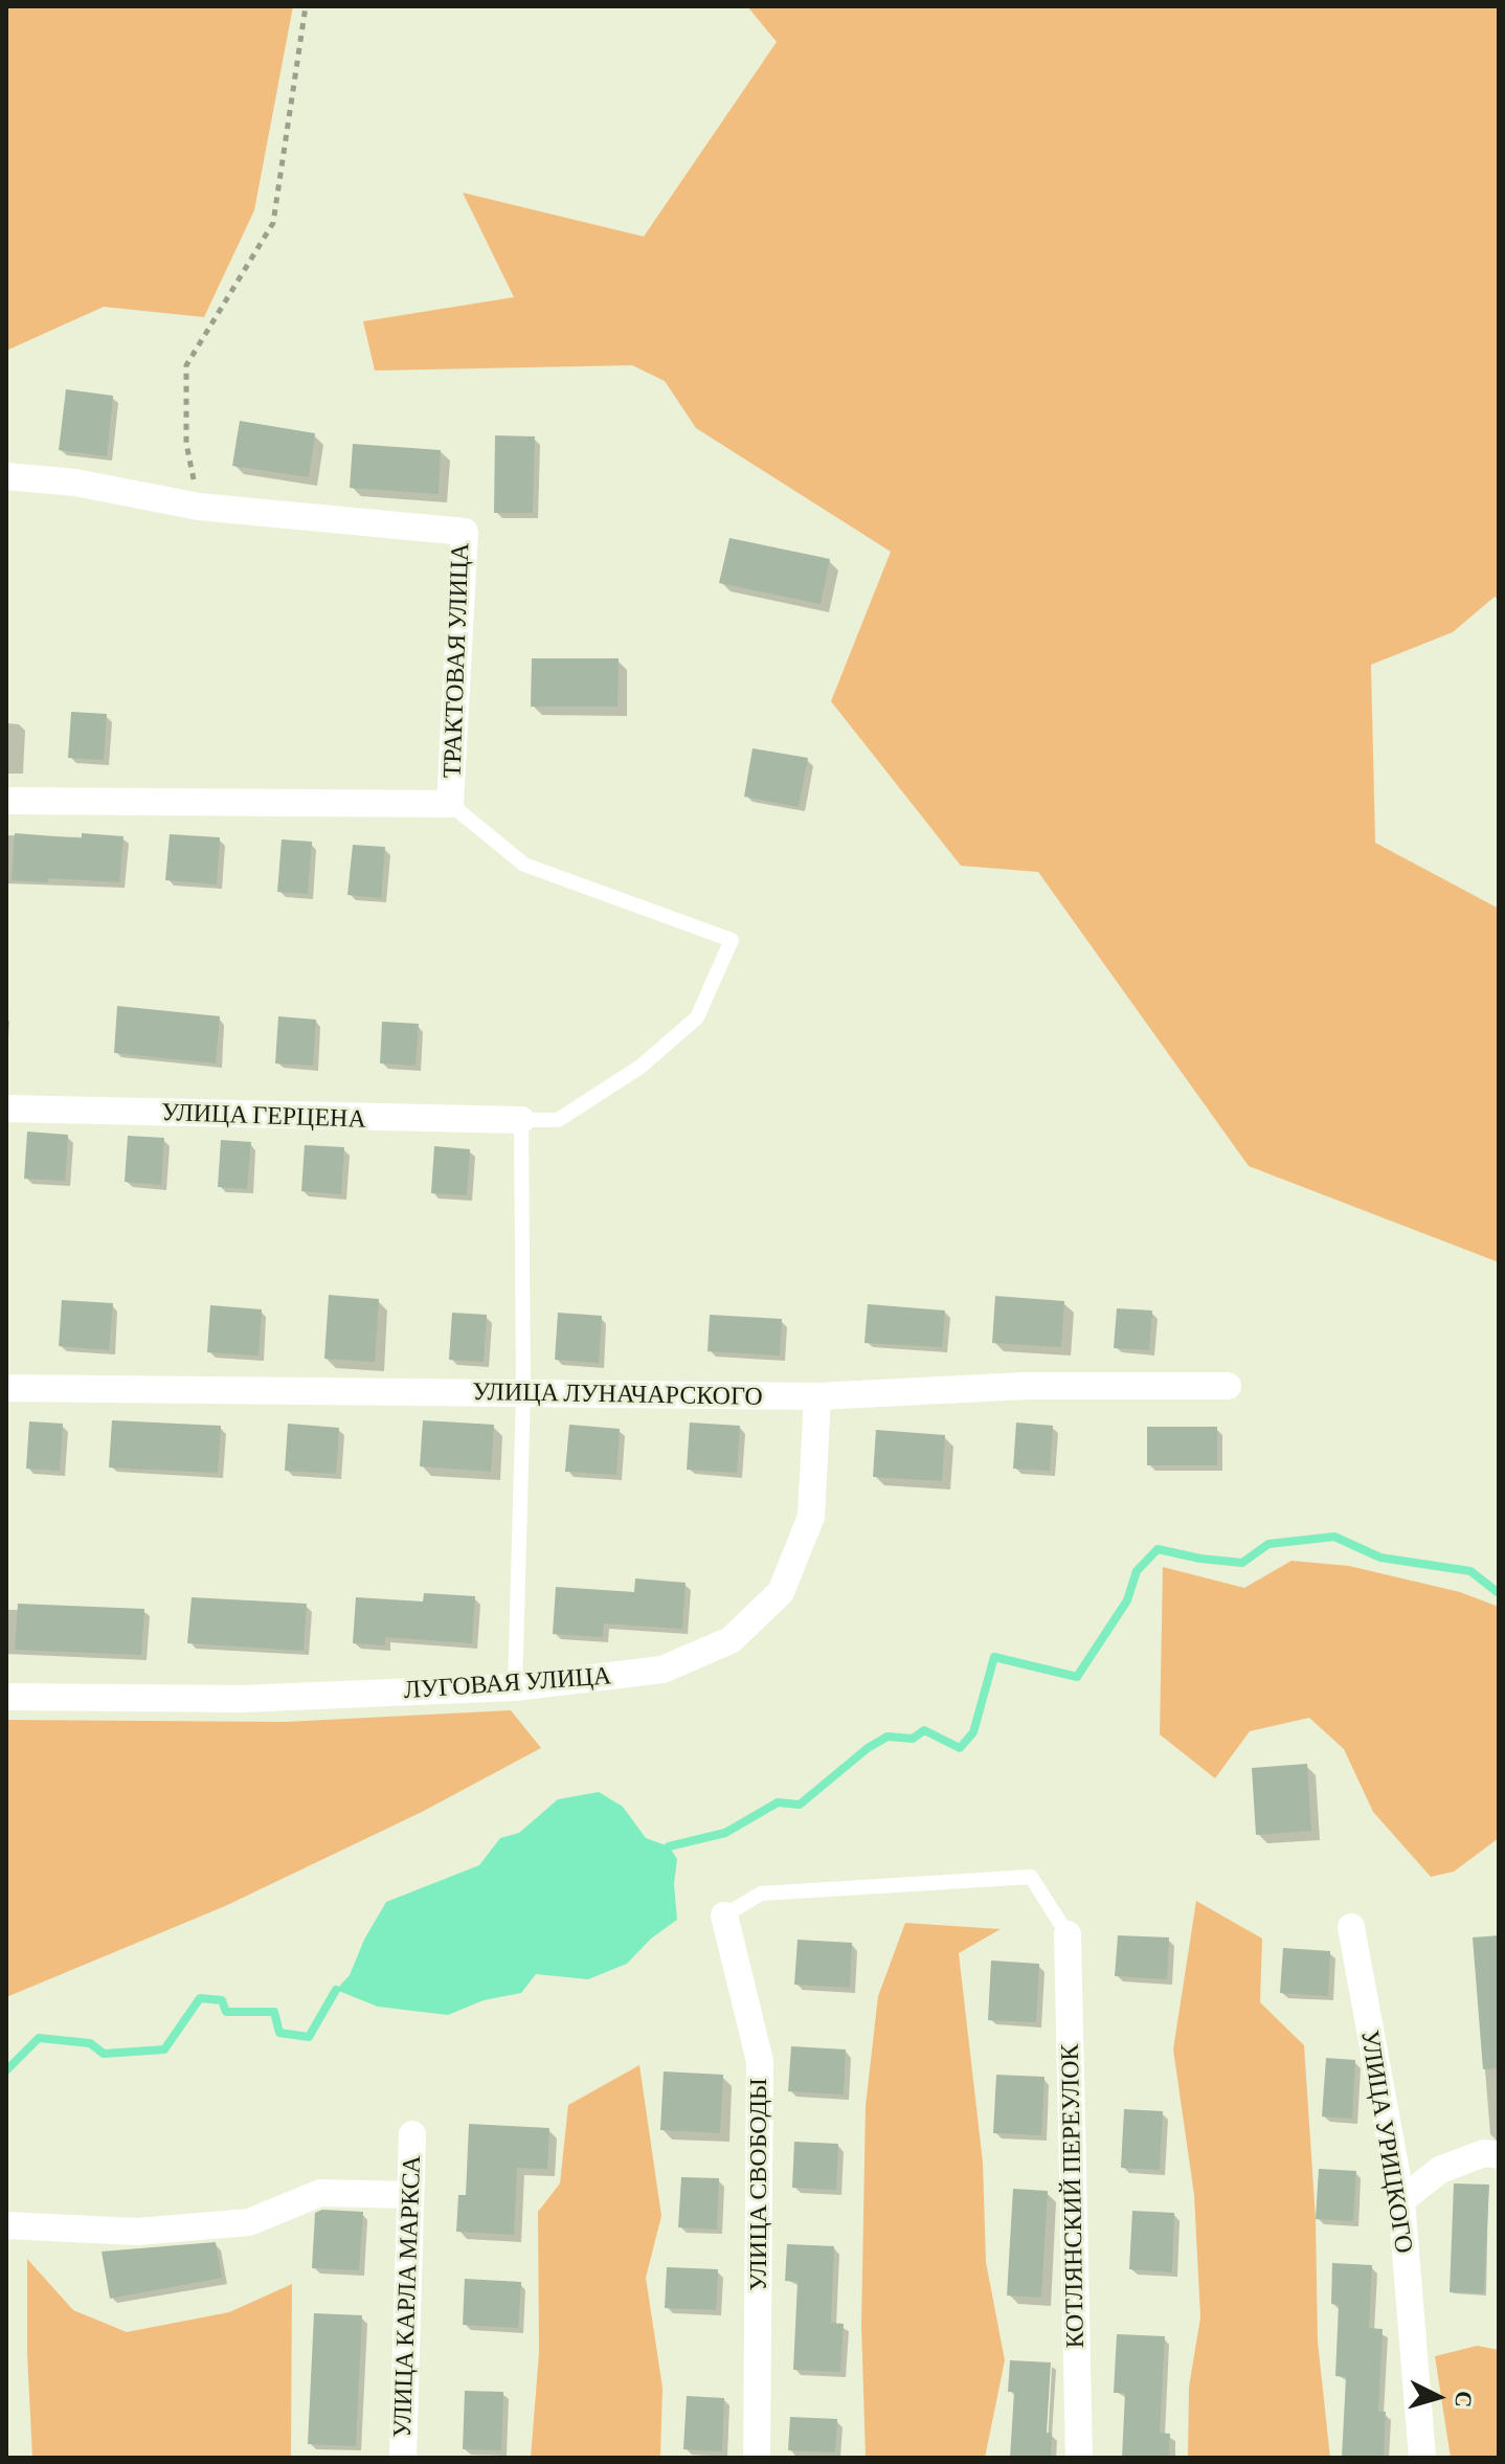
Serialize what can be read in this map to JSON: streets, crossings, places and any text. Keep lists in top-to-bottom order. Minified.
{"streets":{"street":["ТРАКТОВАЯ УЛИЦА","УЛИЦА ГЕРЦЕНА","УЛИЦА ЛУНАЧАРСКОГО","ЛУГОВАЯ УЛИЦА","УЛИЦА УРИЦКОГО","УЛИЦА СВОБОДЫ","КОТЛЯНСКИЙ ПЕРЕУЛОК","УЛИЦА КАРЛА МАРКСА"]},"crossings":[["УЛИЦА ЛУНАЧАРСКОГО","ЛУГОВАЯ УЛИЦА"]],"north":"right"}
